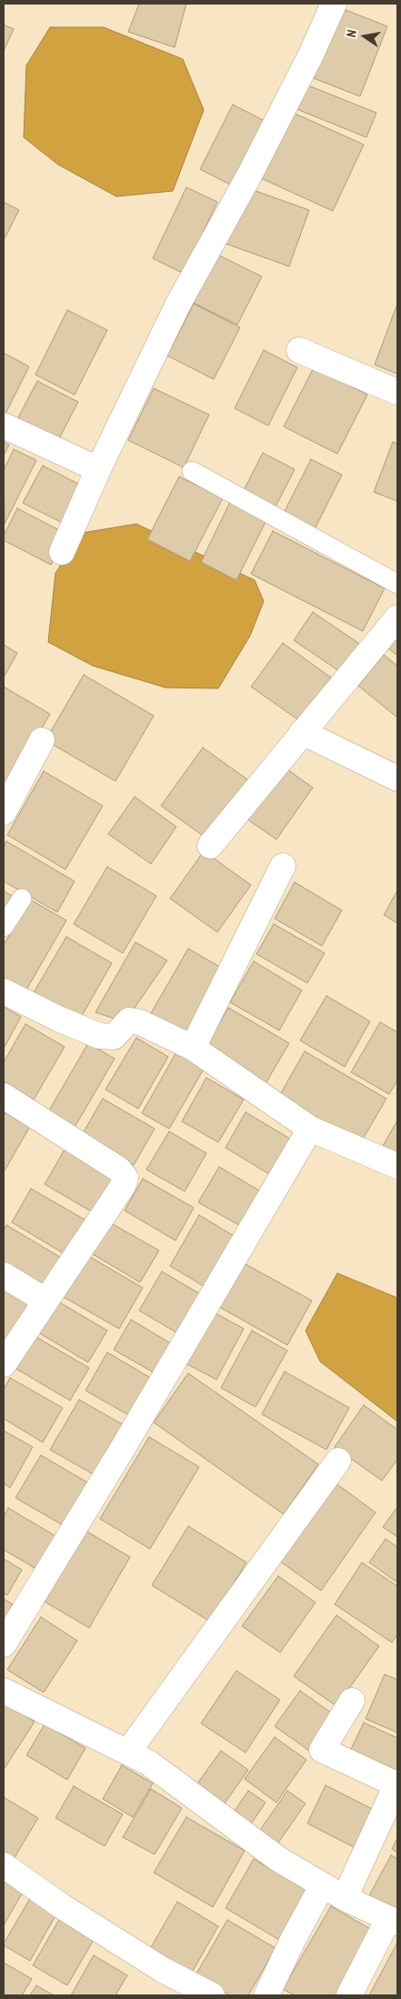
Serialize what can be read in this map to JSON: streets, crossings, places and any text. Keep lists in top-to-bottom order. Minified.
{"north":"left"}
